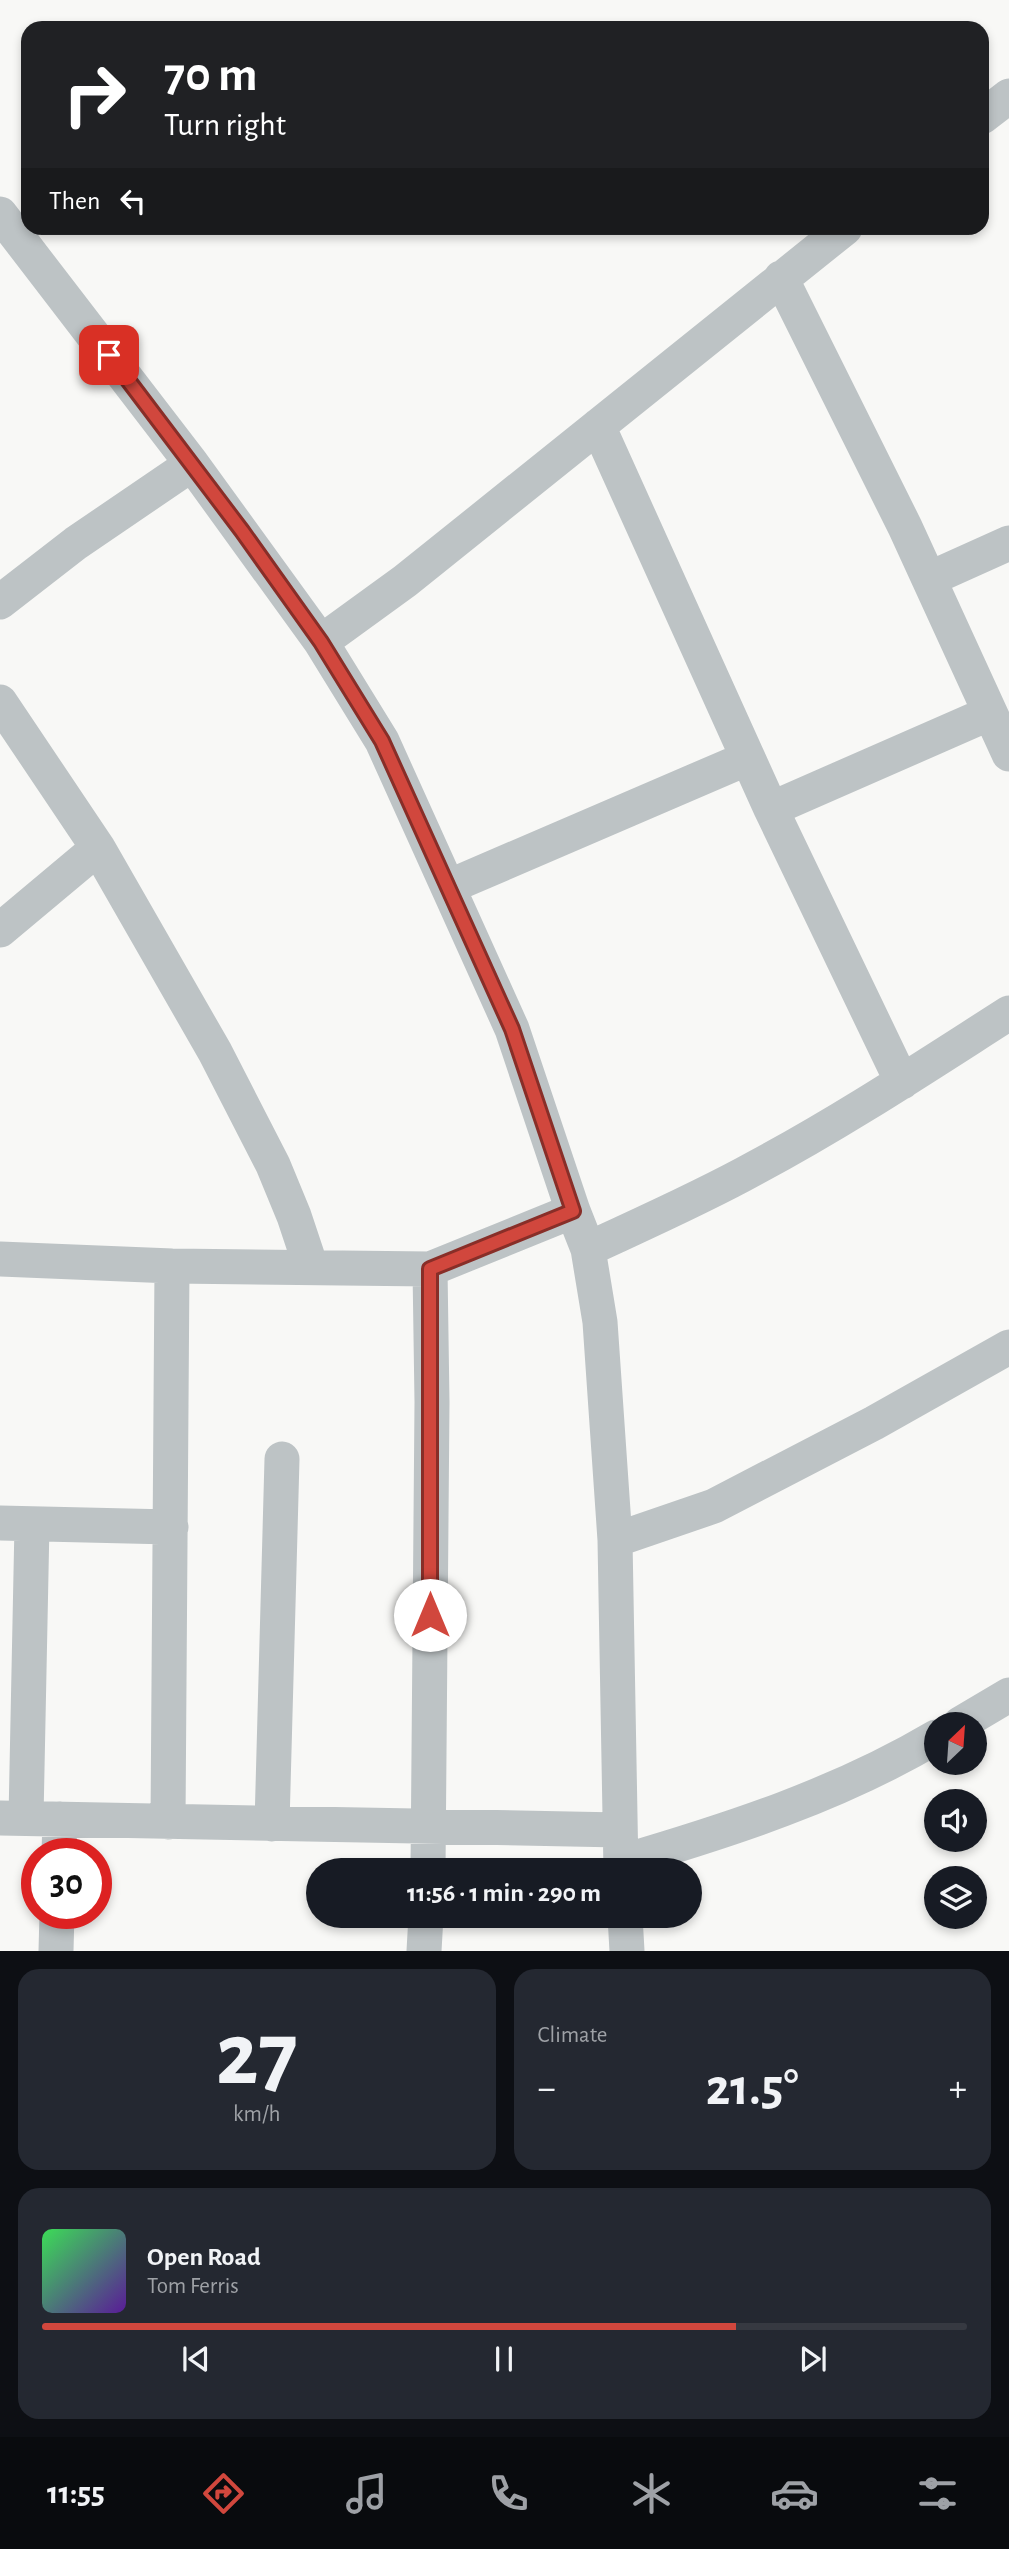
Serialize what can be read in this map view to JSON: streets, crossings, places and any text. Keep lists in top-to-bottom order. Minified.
{"north":"top right","page":{"turn":["70 m","Turn right"],"then":"Then","limit":"30","trip":"11:56 · 1 min · 290 m","tile":[["27","km/h"],"Climate"],"heat":["−","21.5°","+"],"song":["Open Road","Tom Ferris"],"tabs":"11:55"}}
